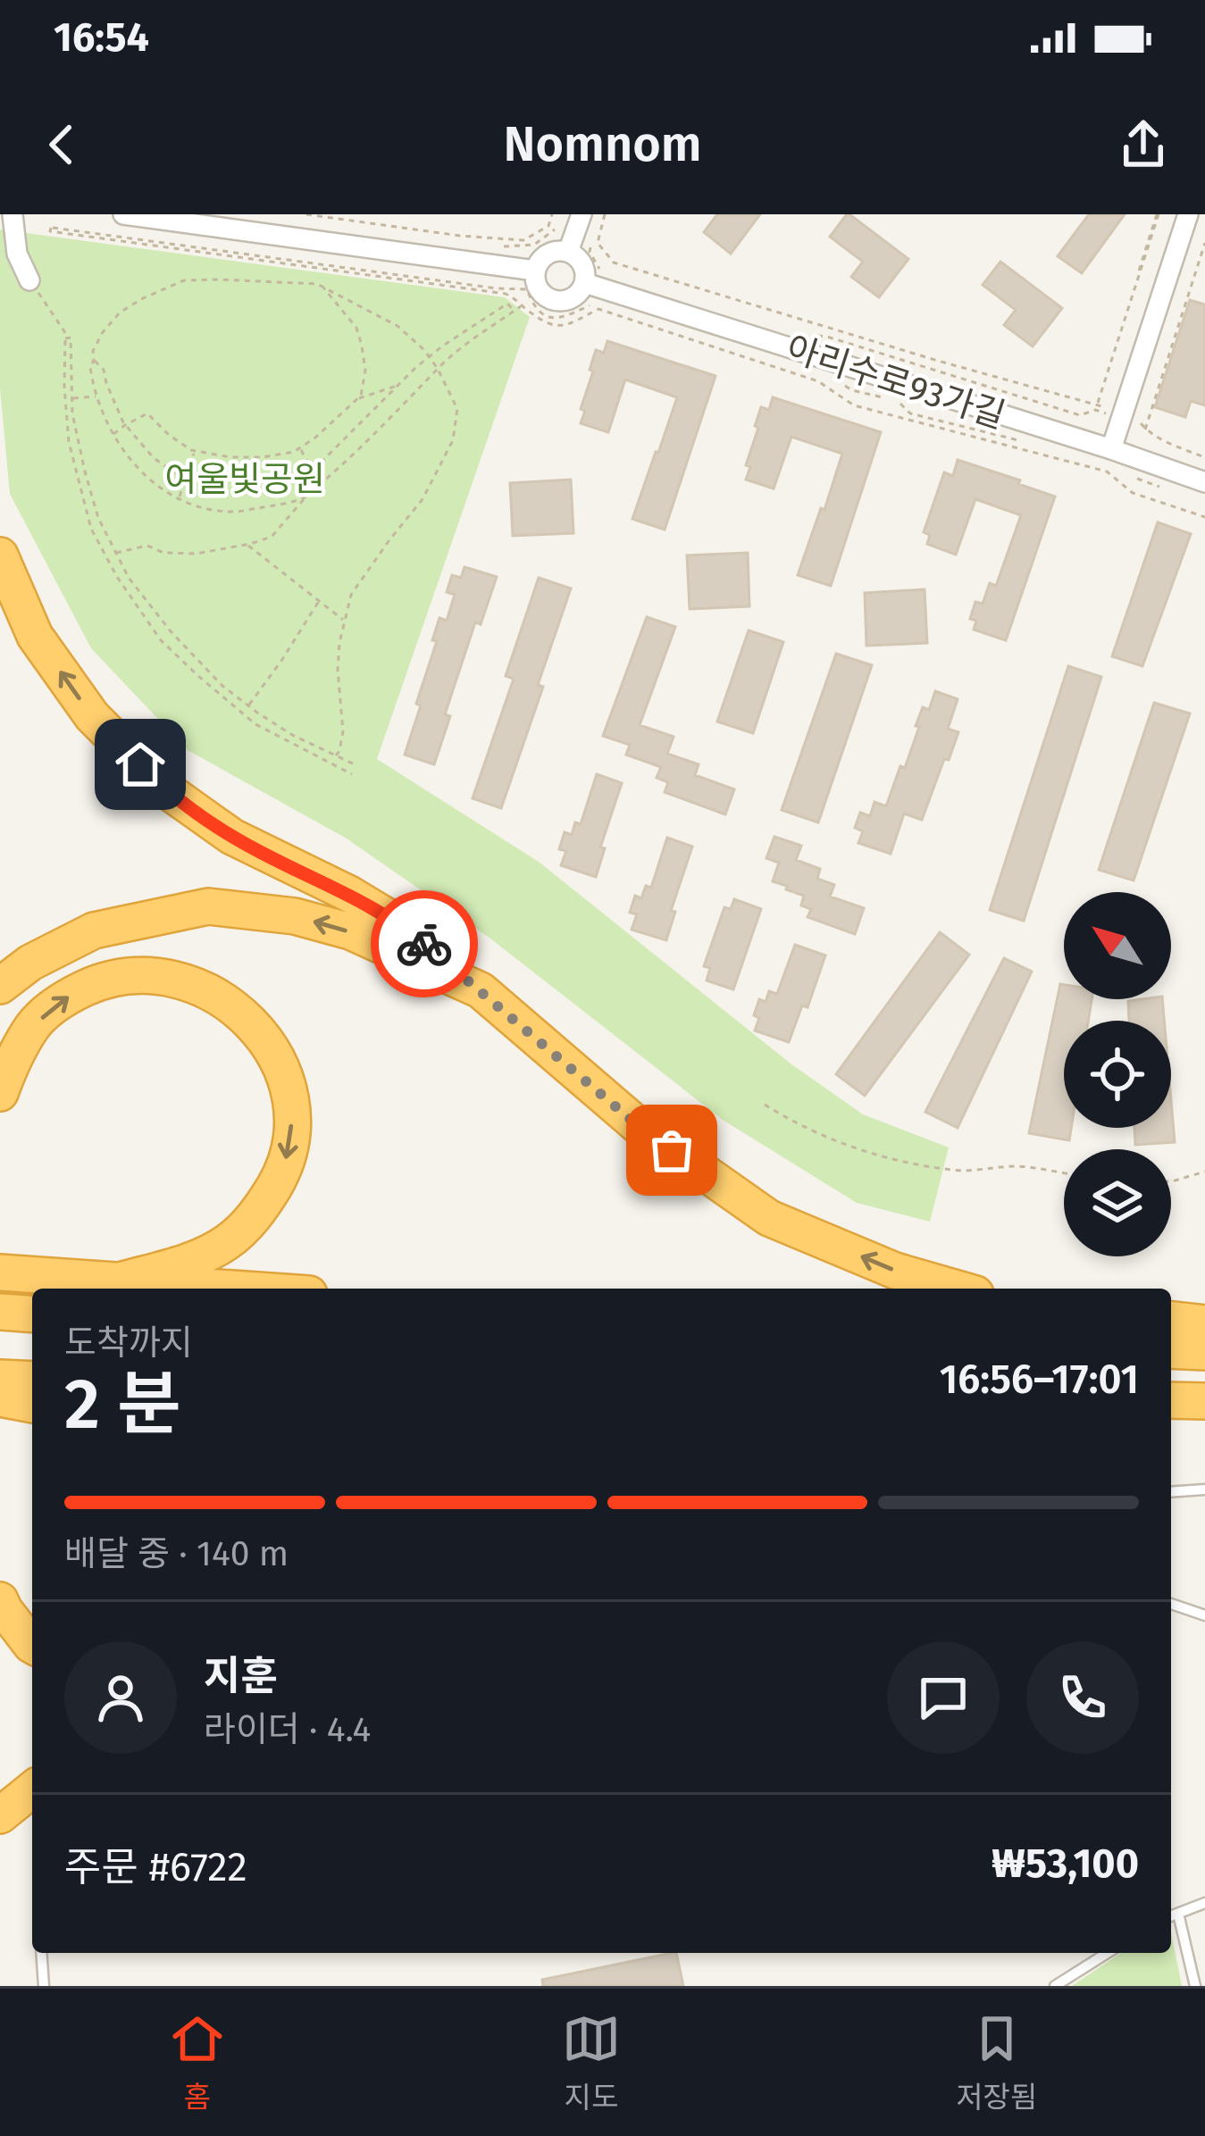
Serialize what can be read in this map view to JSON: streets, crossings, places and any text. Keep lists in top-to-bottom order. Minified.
{"streets":{"street":["아리수로93가길"]},"parks":["여울빛공원"],"north":"top left","page":{"status":"16:54","header":"Nomnom","heading":["2 분","도착까지","16:56–17:01"],"panel":["지훈","라이더 · 4.4","주문 #6722","₩53,100"],"bar":"배달 중 · 140 m","tabs":["홈","지도","저장됨"]}}
